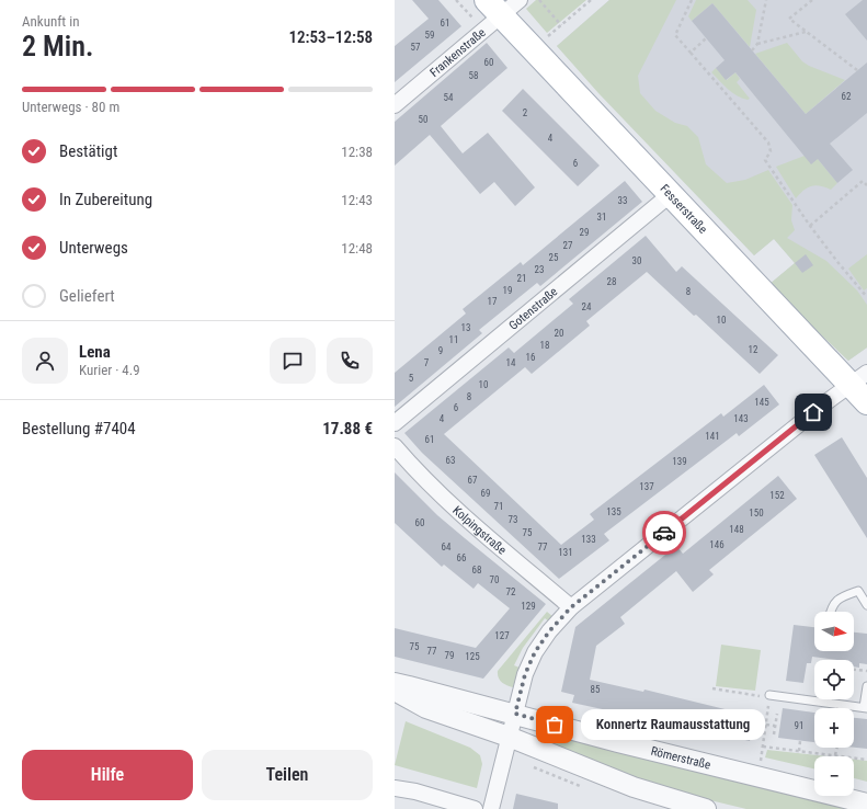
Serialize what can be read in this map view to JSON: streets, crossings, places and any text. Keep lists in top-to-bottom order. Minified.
{"streets":{"main road":["Fesserstraße"],"street":["Frankenstraße","Gotenstraße","Kolpingstraße","Römerstraße"]},"crossings":[["Frankenstraße","Fesserstraße"],["Fesserstraße","Gotenstraße"]],"places":["Konnertz Raumausstattung"],"house_numbers":["61","59","57","60","58","62","54","2","50","4","6","33","31","29","27","25","30","23","21","28","19","8","17","24","10","13","20","11","18","12","9","16","7","14","5","10","8","145","6","4","143","141","61","63","139","67","137","69","152","71","135","150","73","60","148","75","133","146","64","77","131","66","68","70","72","129","127","75","77","79","125","85","91"],"north":"right","page":{"heading":["2 Min.","Ankunft in","12:53–12:58"],"panel":["Lena","Kurier · 4.9","Bestellung #7404","17.88 €"],"bar":"Unterwegs · 80 m","list":[["Bestätigt","12:38"],["In Zubereitung","12:43"],["Unterwegs","12:48"],"Geliefert"],"map_buttons":["+","−"],"bubble":"Konnertz Raumausstattung","buttons":["Hilfe","Teilen"]}}
